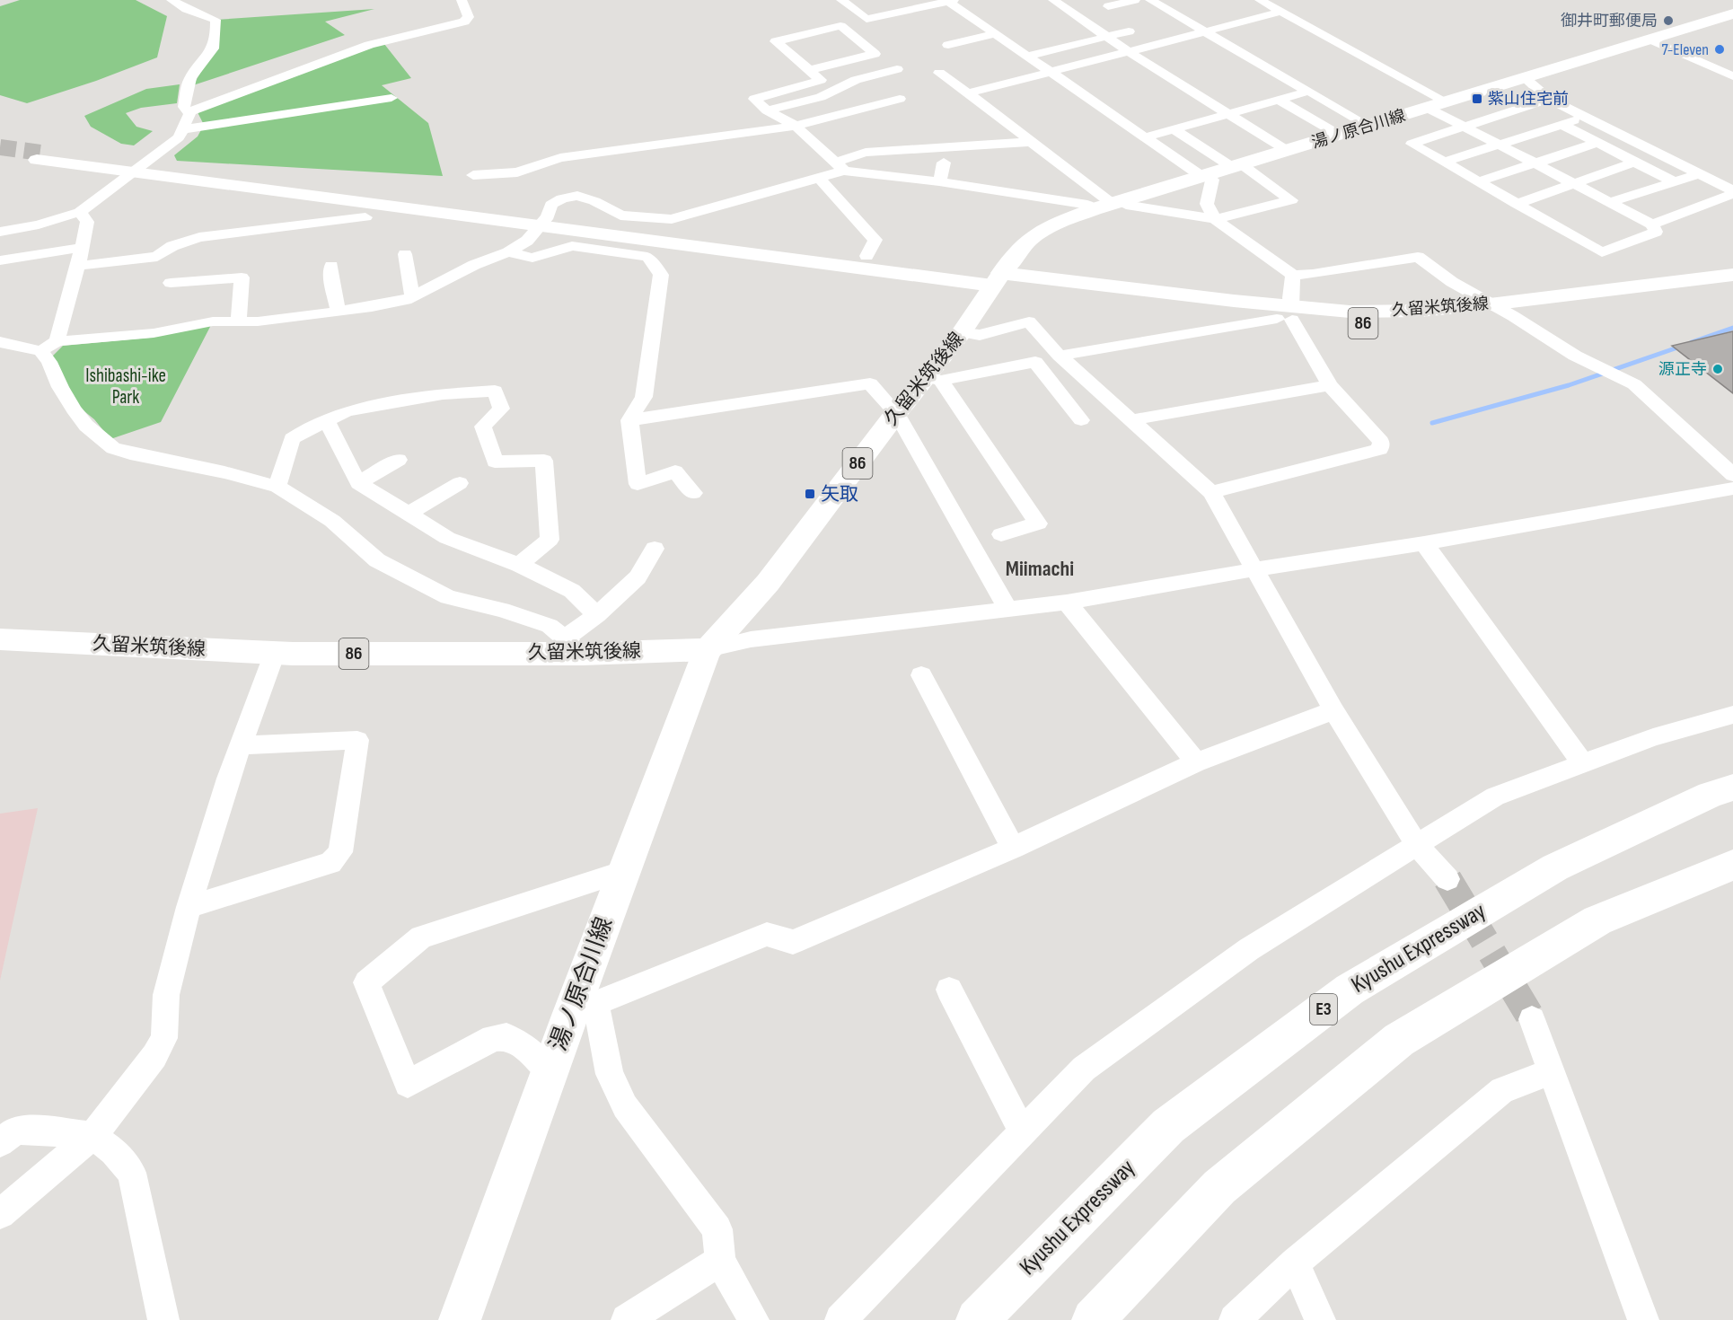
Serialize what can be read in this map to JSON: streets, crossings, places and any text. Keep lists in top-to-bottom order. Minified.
{"streets":{"main road":["湯ノ原合川線","久留米筑後線","86","Kyushu Expressway","E3"]},"crossings":[["湯ノ原合川線","久留米筑後線"]],"districts":["Miimachi"],"parks":["Ishibashi-ike Park"],"places":{"other":["御井町郵便局","7-Eleven","源正寺"],"transit":["紫山住宅前","矢取"]}}
